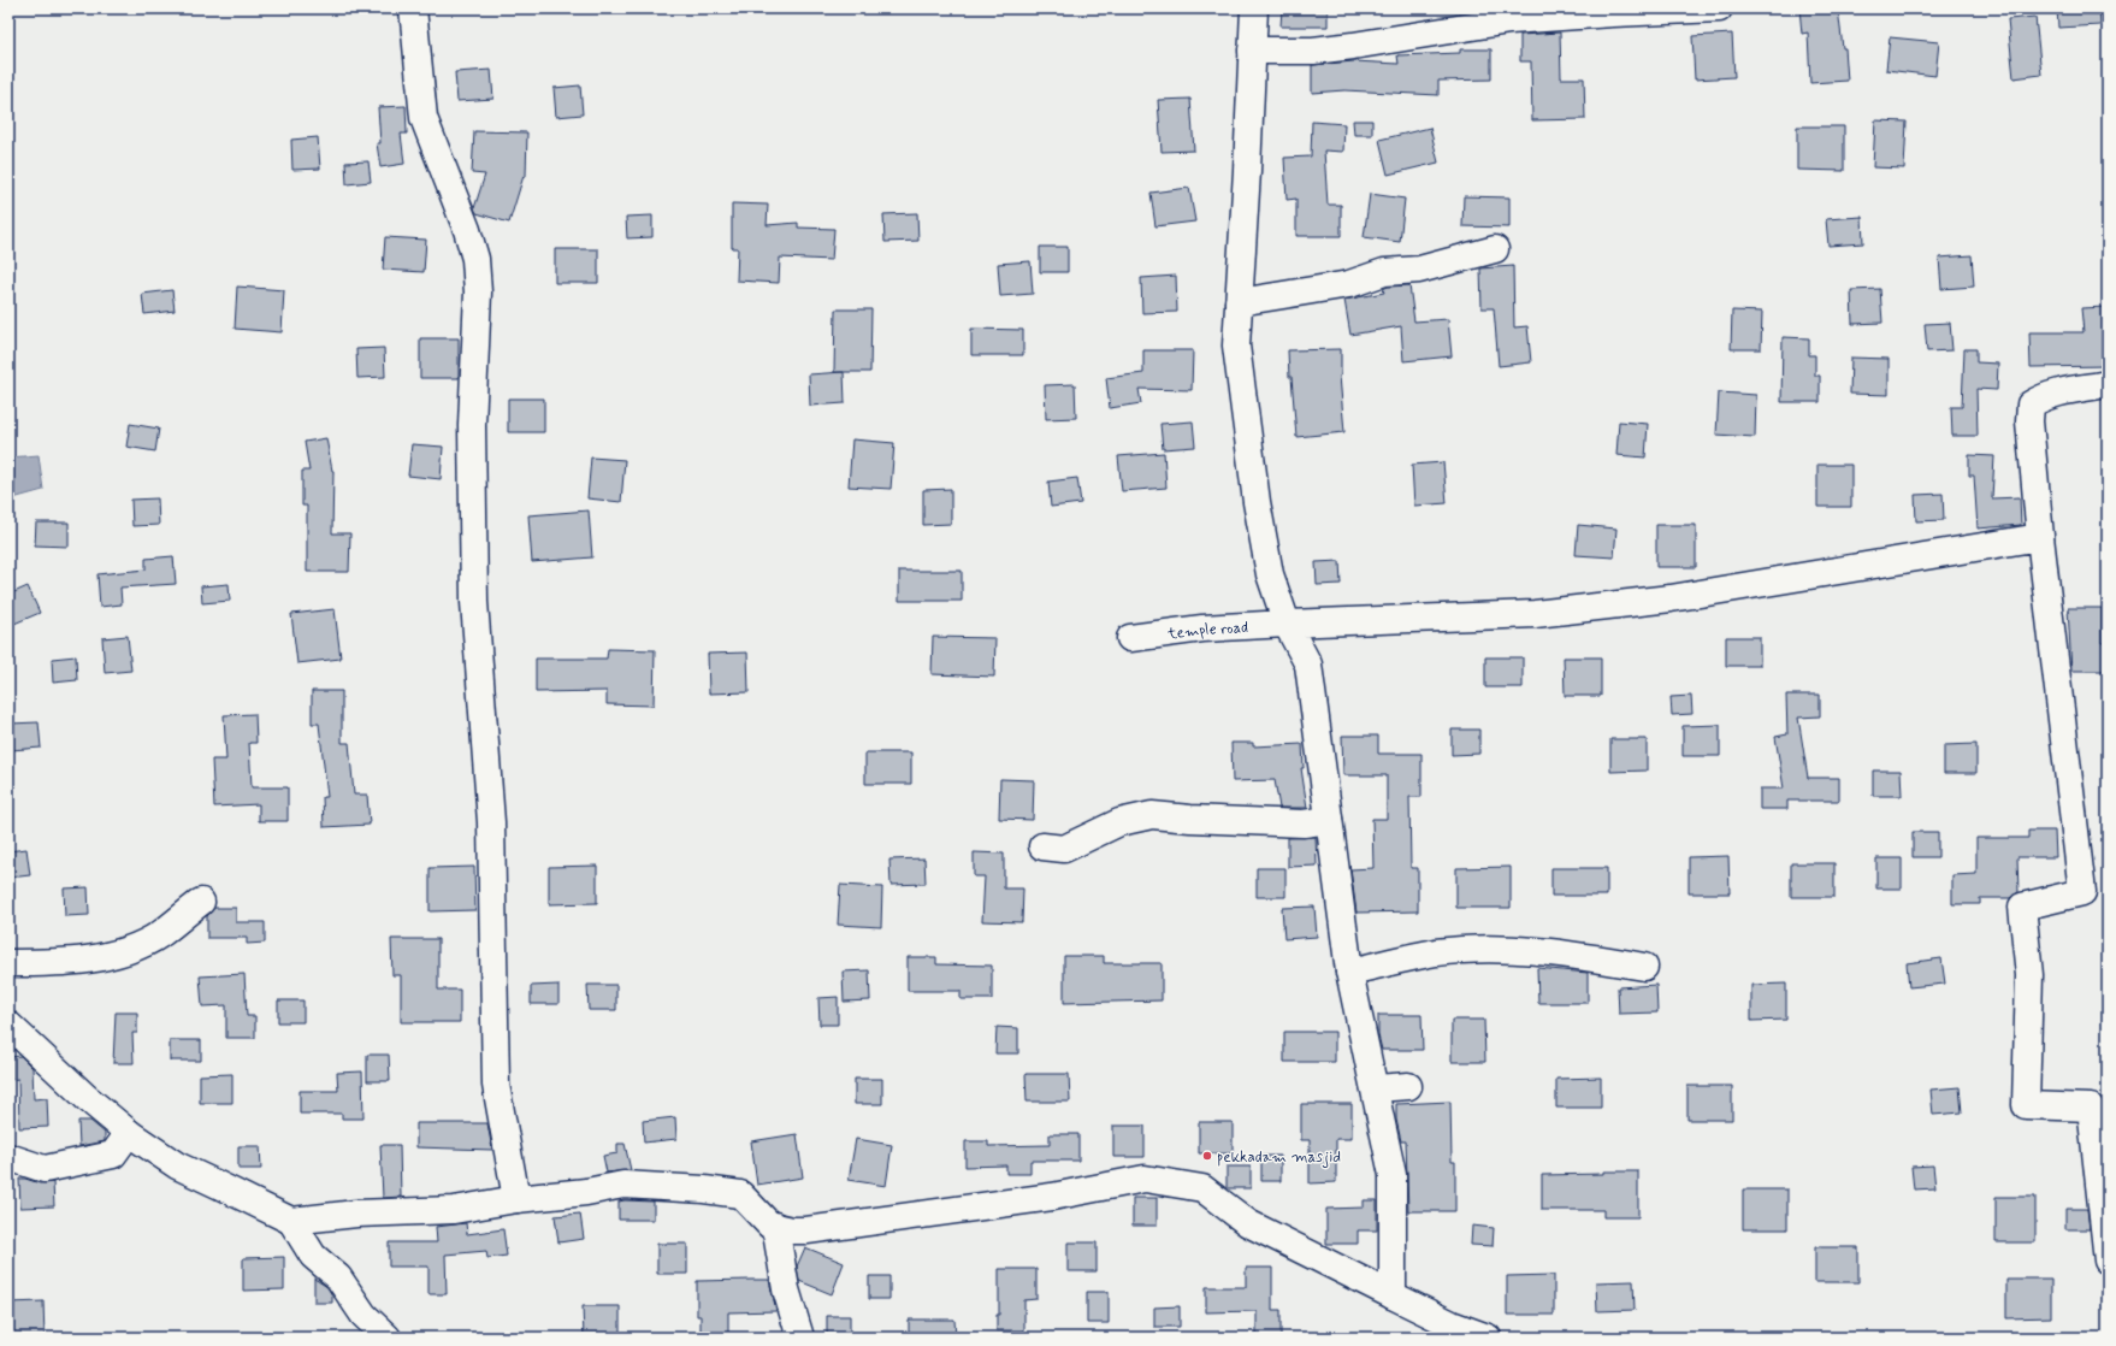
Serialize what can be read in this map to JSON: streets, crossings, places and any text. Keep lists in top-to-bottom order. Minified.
{"streets":{"street":["temple road"]},"places":["pekkadam masjid"]}
